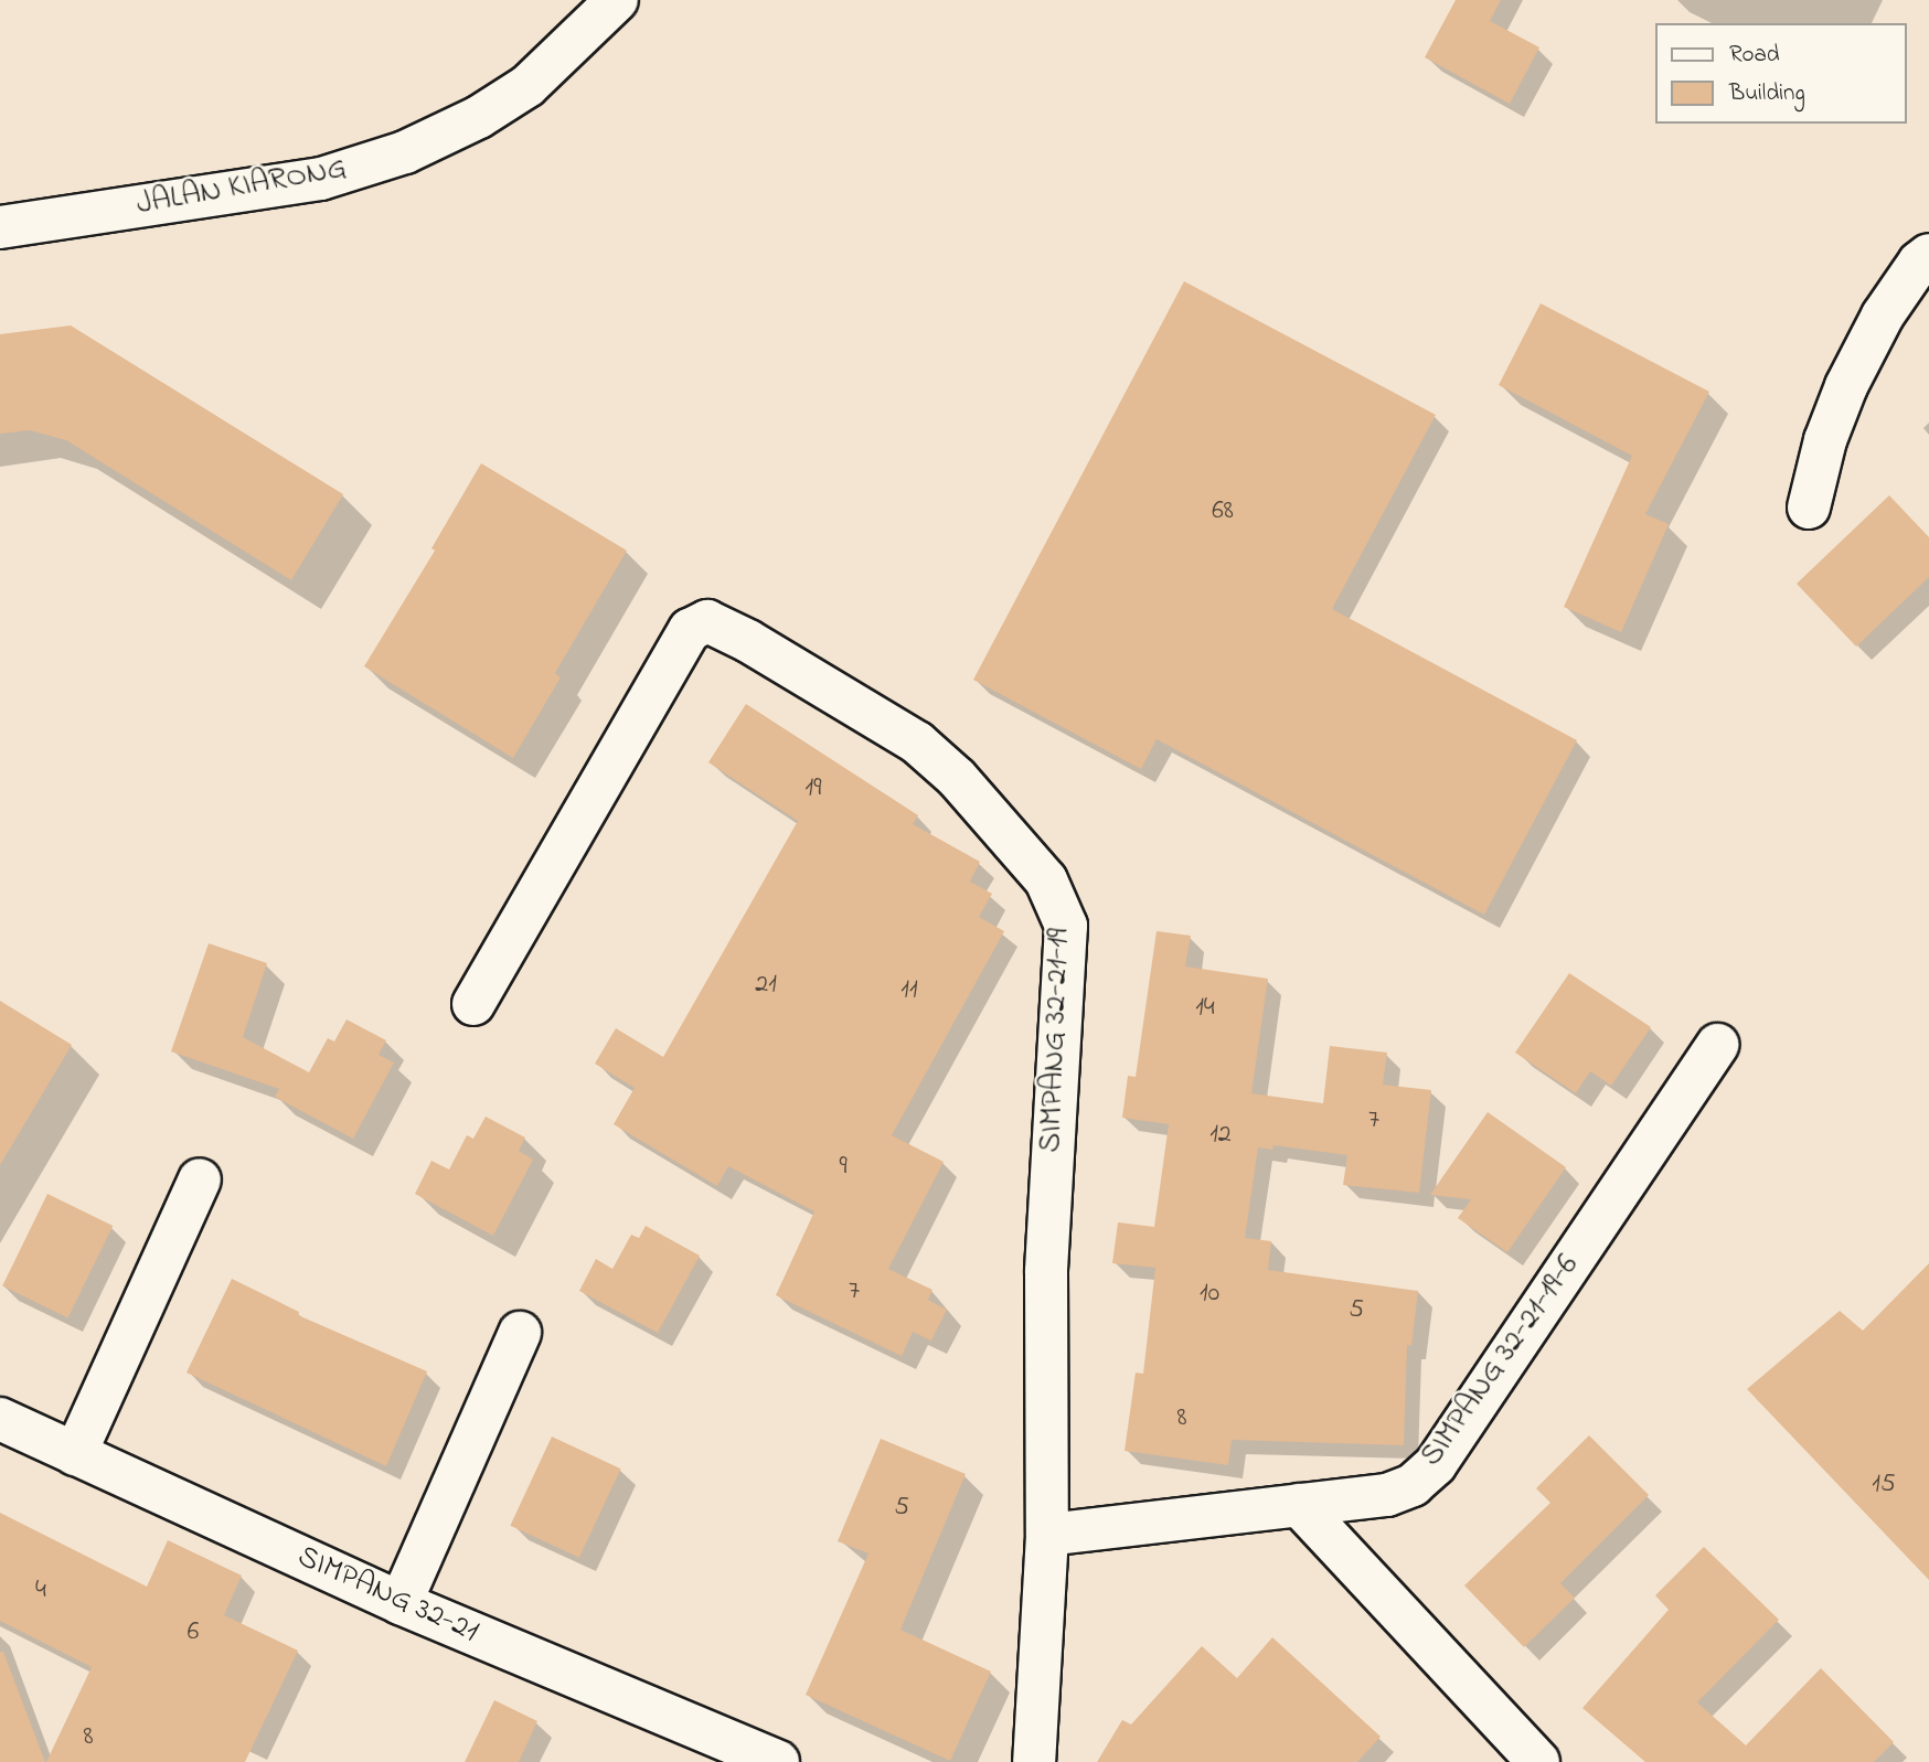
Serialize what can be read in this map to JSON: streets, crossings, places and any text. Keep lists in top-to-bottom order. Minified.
{"streets":{"street":["JALAN KIARONG","SIMPANG 32-21-19","SIMPANG 32-21-19-6","SIMPANG 32-21"]},"crossings":[["SIMPANG 32-21-19","SIMPANG 32-21-19-6"]],"house_numbers":["68","19","21","11","14","7","12","9","7","10","5","8","15","5","4","6","8"],"legend":["Road","Building"]}
